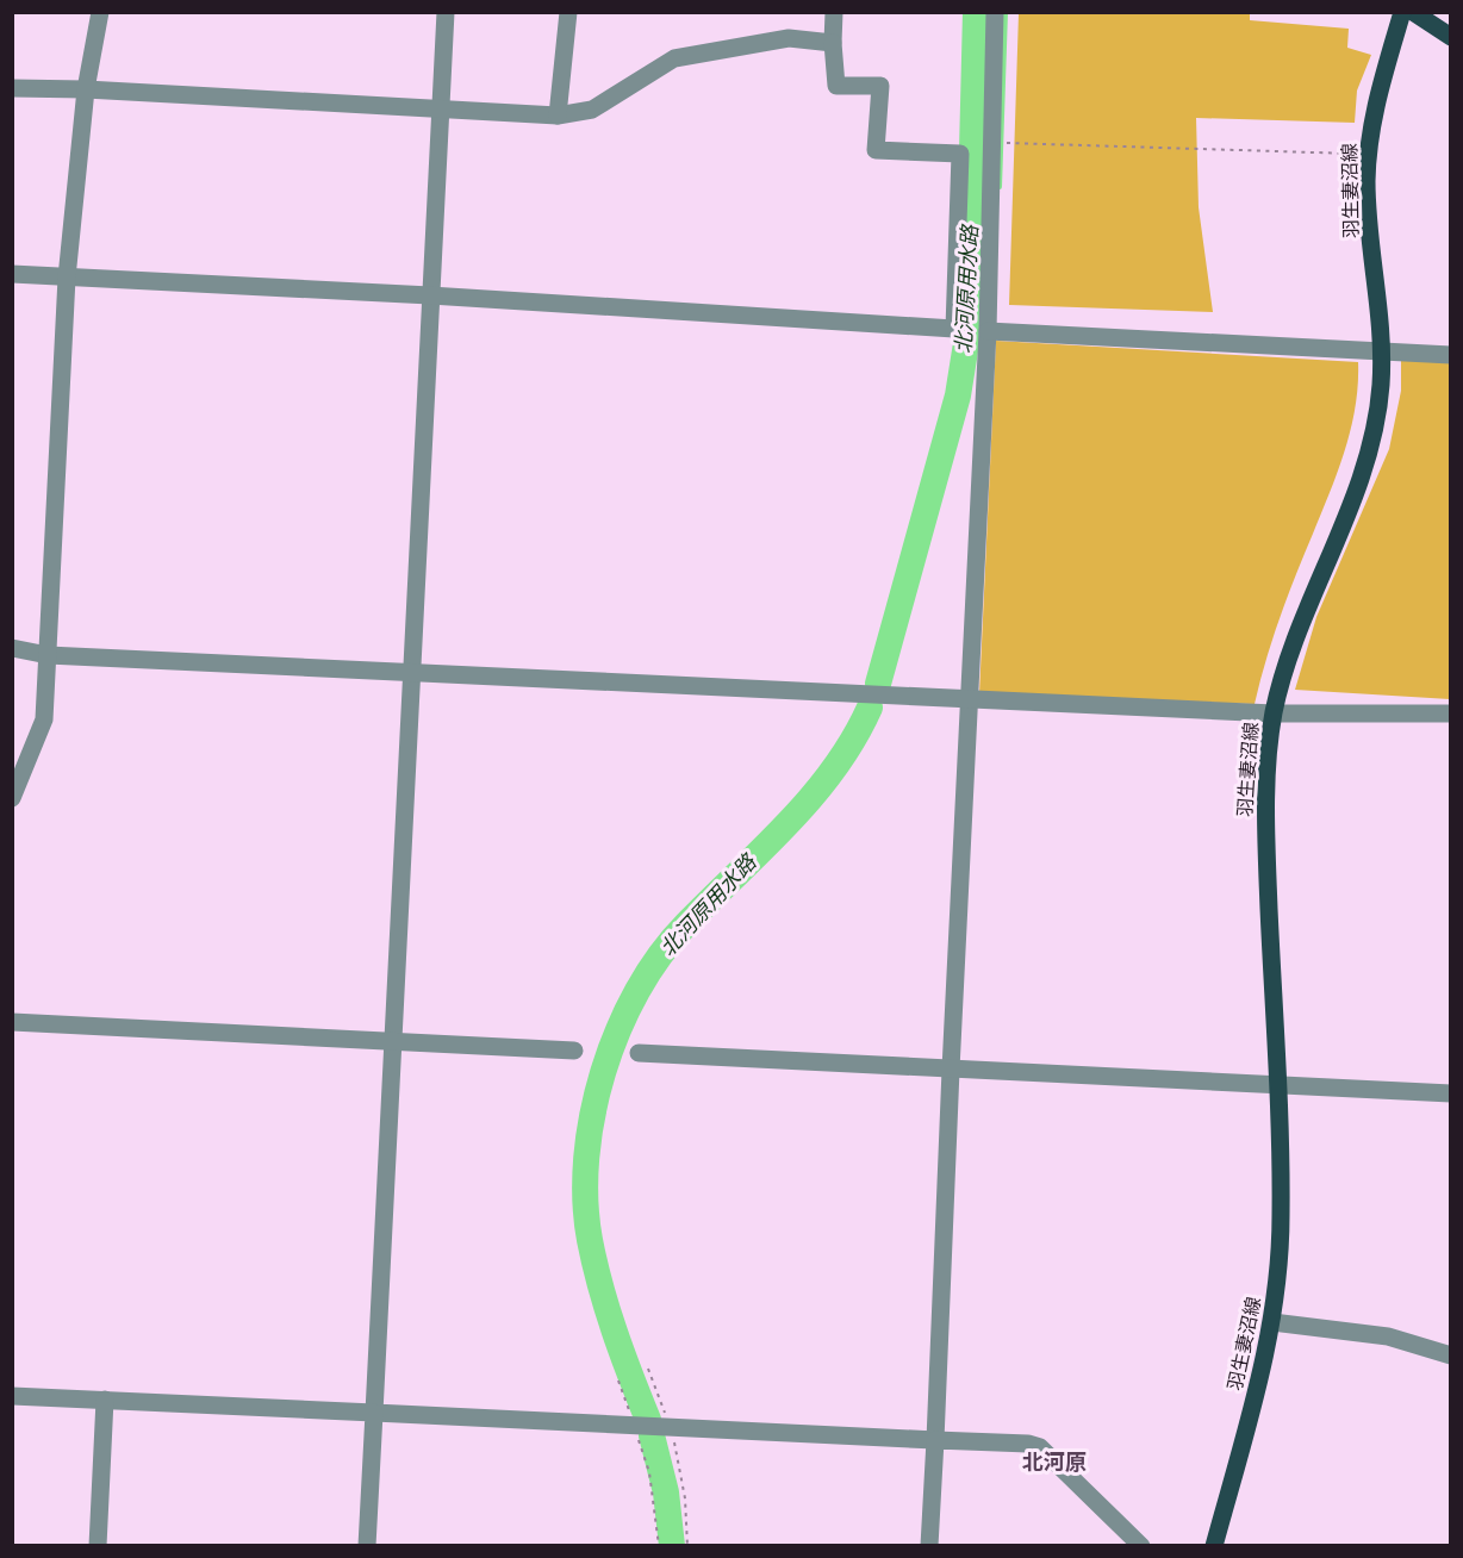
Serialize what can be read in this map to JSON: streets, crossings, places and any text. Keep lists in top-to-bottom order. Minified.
{"streets":{"main road":["羽生妻沼線"]},"districts":["北河原"],"water":["北河原用水路"]}
